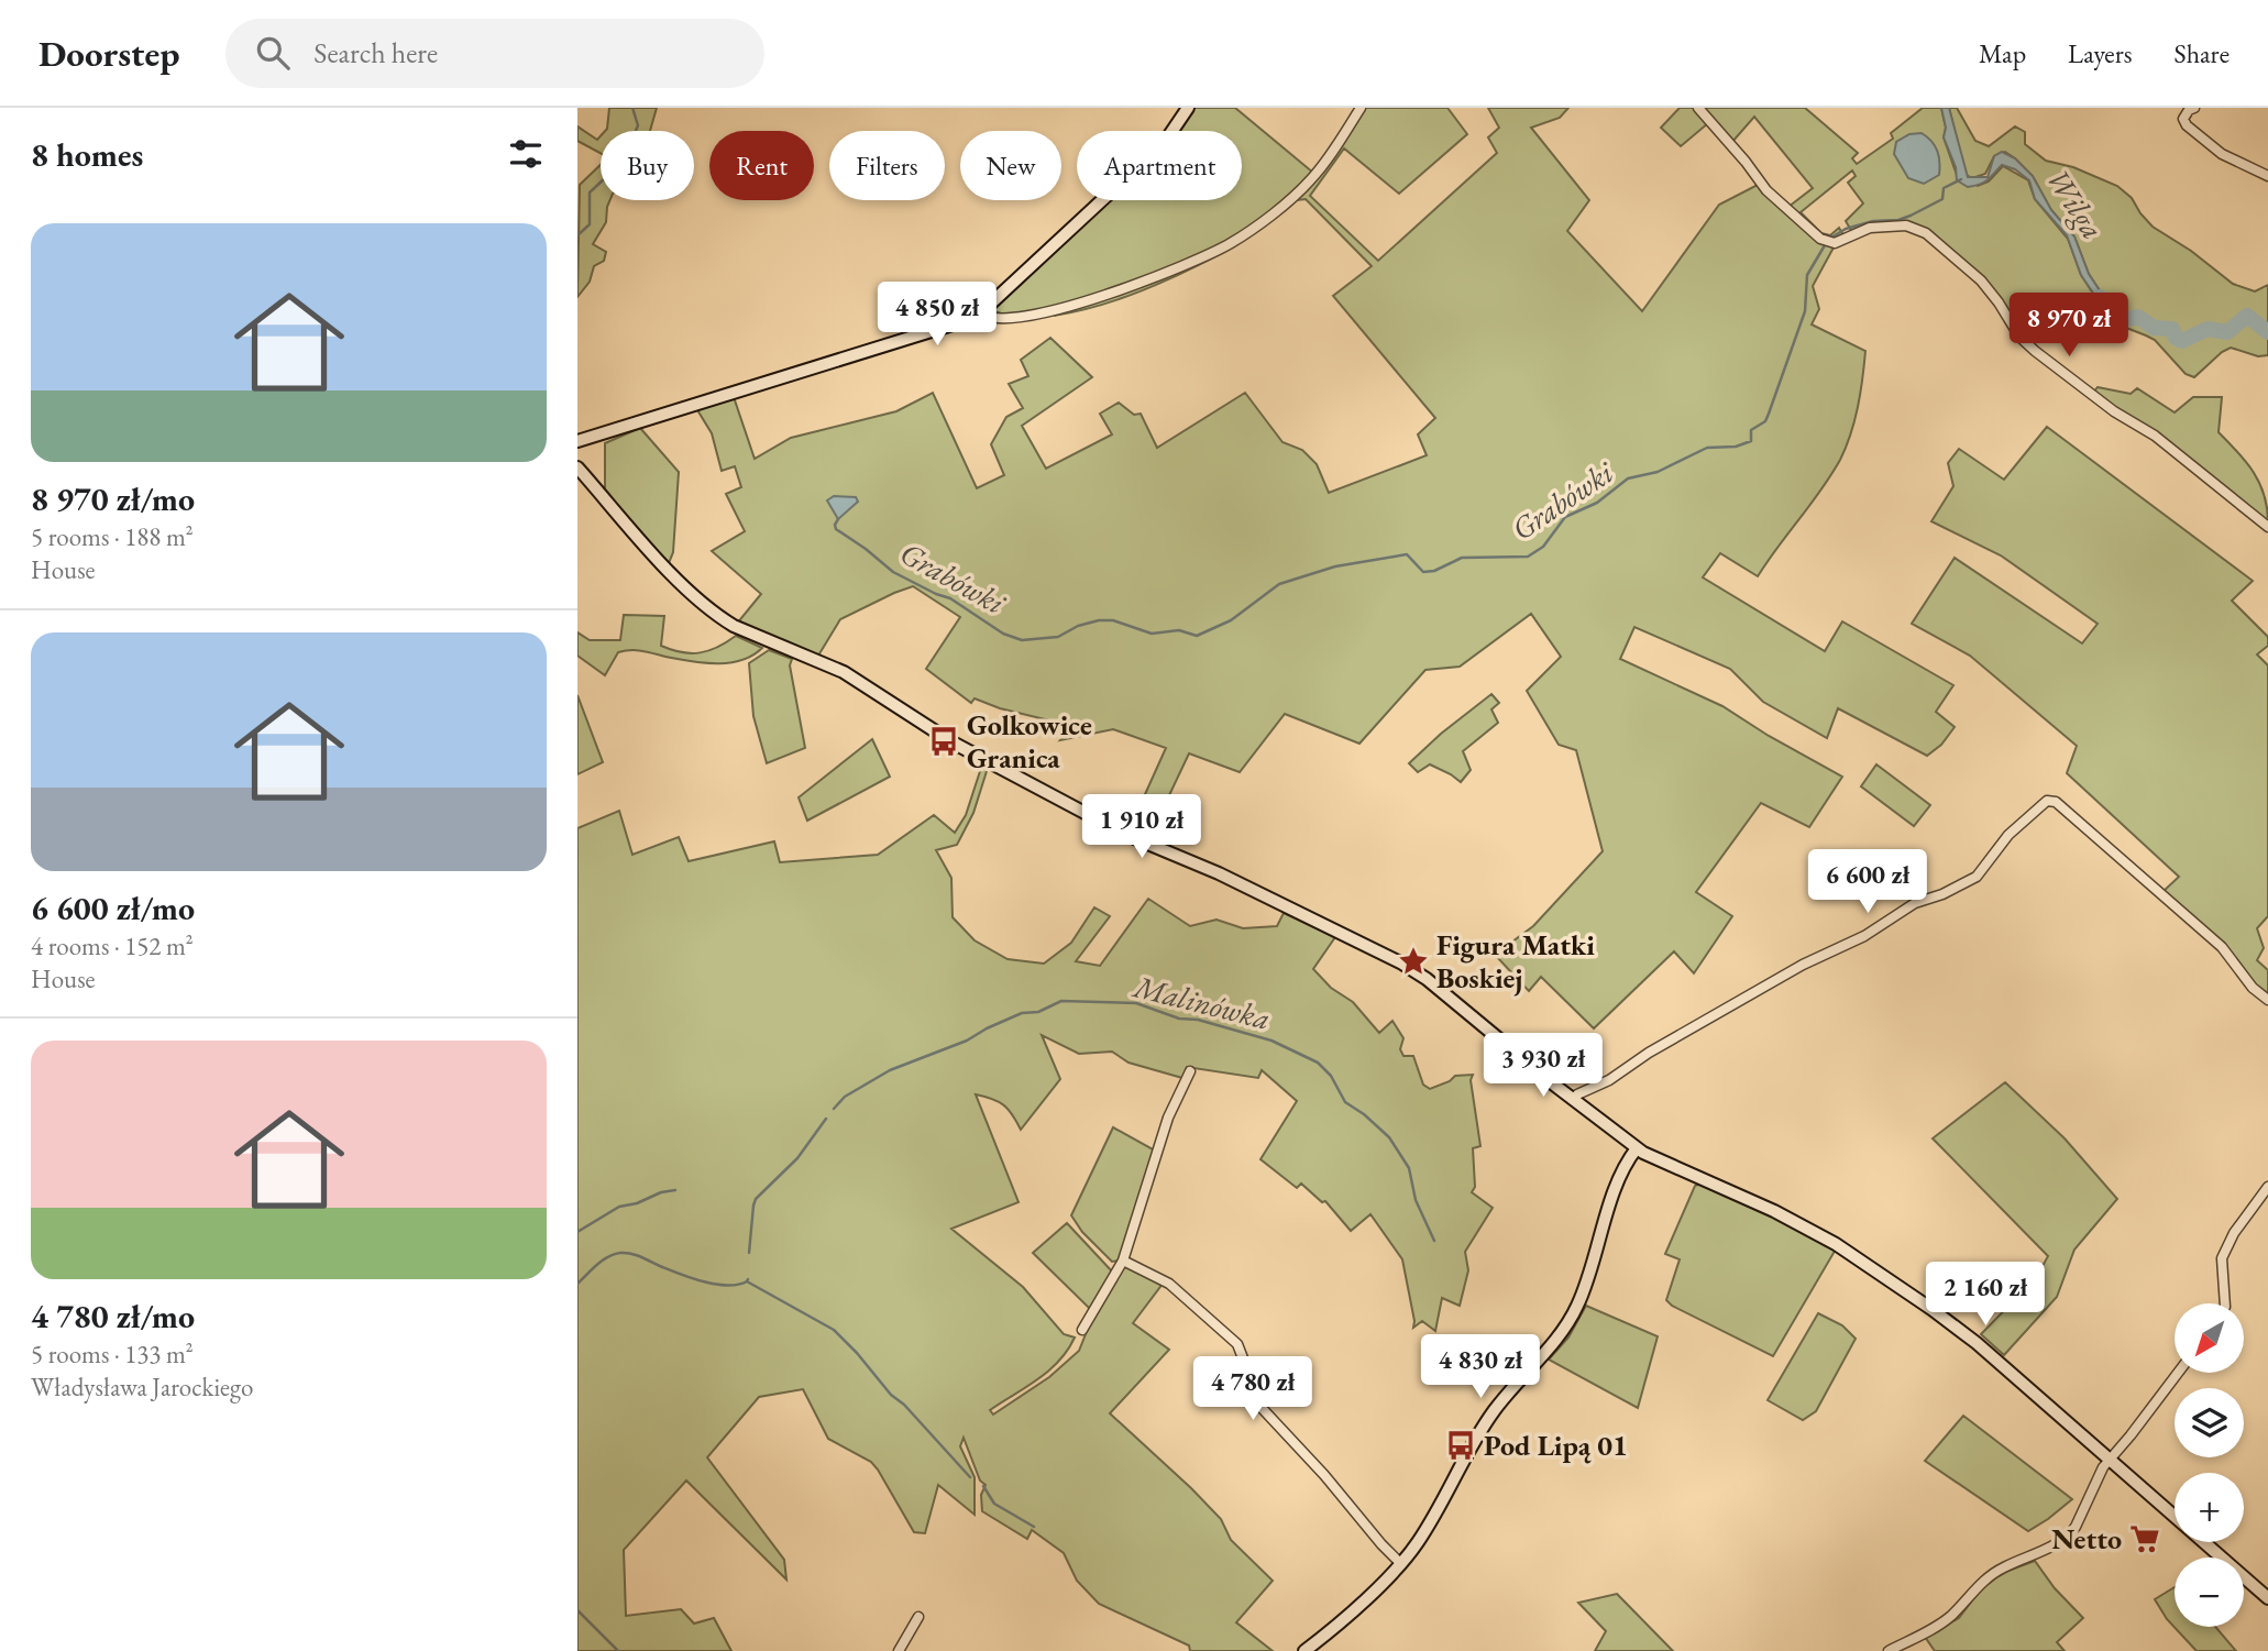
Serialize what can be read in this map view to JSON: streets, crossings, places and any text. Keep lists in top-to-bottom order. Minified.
{"water":["Wilga","Grabówki","Malinówka"],"places":{"bus stop":["Golkowice Granica","Pod Lipą 01"],"place":["Figura Matki Boskiej"],"supermarket":["Netto"]},"north":"bottom left","page":{"header":"Doorstep","search":"Search here","nav":["Map","Layers","Share"],"heading":"8 homes","chip":["Buy","Rent","Filters","New","Apartment"],"list":[{"name":"8 970 zł/mo","note":"5 rooms · 188 m² · House"},{"name":"6 600 zł/mo","note":"4 rooms · 152 m² · House"},{"name":"4 780 zł/mo","note":"5 rooms · 133 m² · Władysława Jarockiego"}],"price":["4 850 zł","8 970 zł","1 910 zł","6 600 zł","3 930 zł","2 160 zł","4 830 zł","4 780 zł"],"map_buttons":["+","−"]}}
